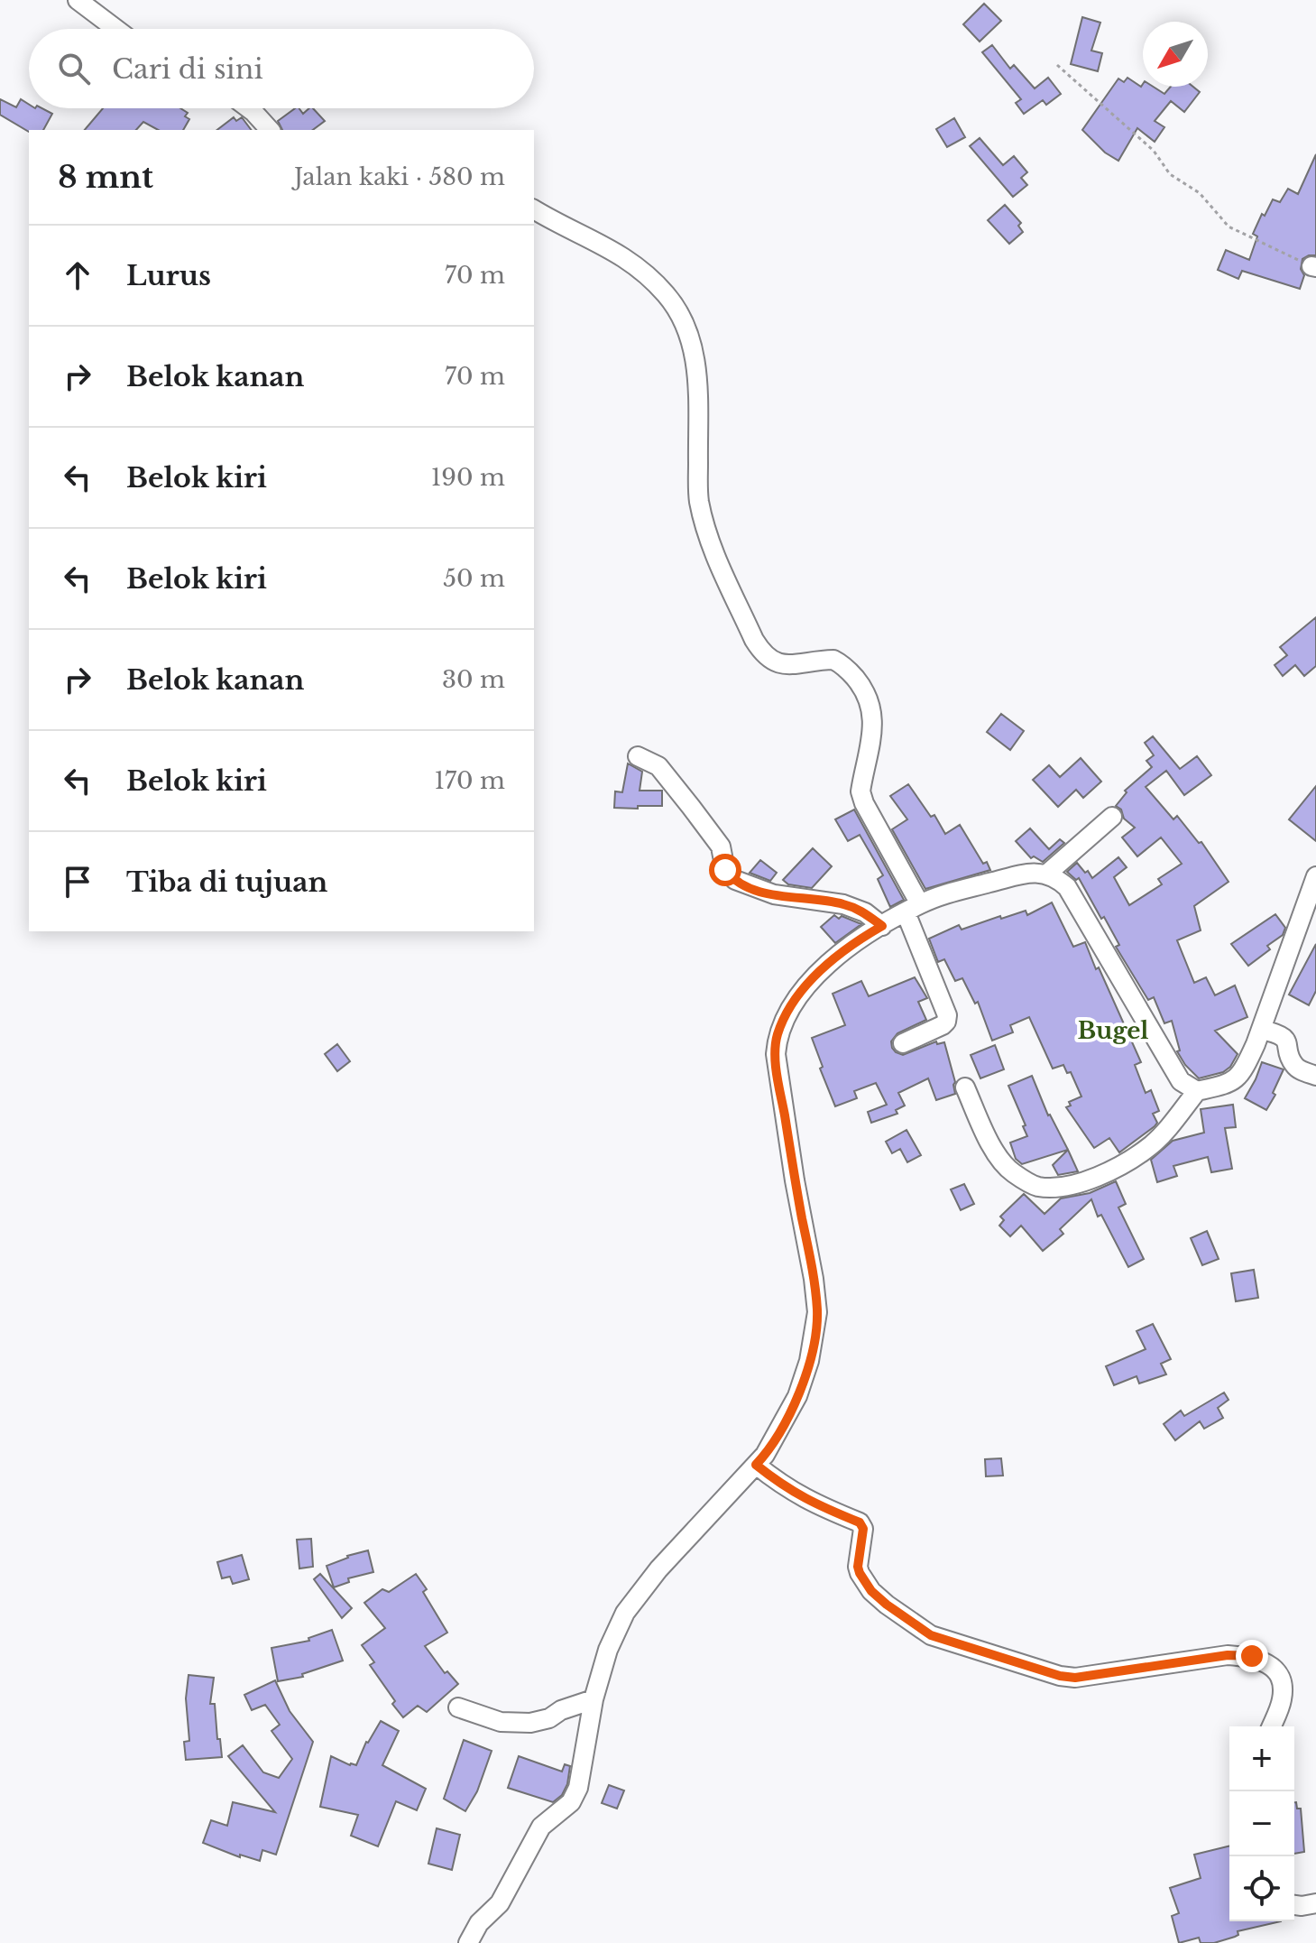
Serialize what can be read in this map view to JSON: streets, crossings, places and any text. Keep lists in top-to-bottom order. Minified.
{"districts":["Bugel"],"north":"bottom left","page":{"search":"Cari di sini","heading":["8 mnt","Jalan kaki · 580 m"],"list":[["Lurus","70 m"],["Belok kanan","70 m"],["Belok kiri","190 m"],["Belok kiri","50 m"],["Belok kanan","30 m"],["Belok kiri","170 m"],"Tiba di tujuan"],"map_buttons":["+","−"]}}
